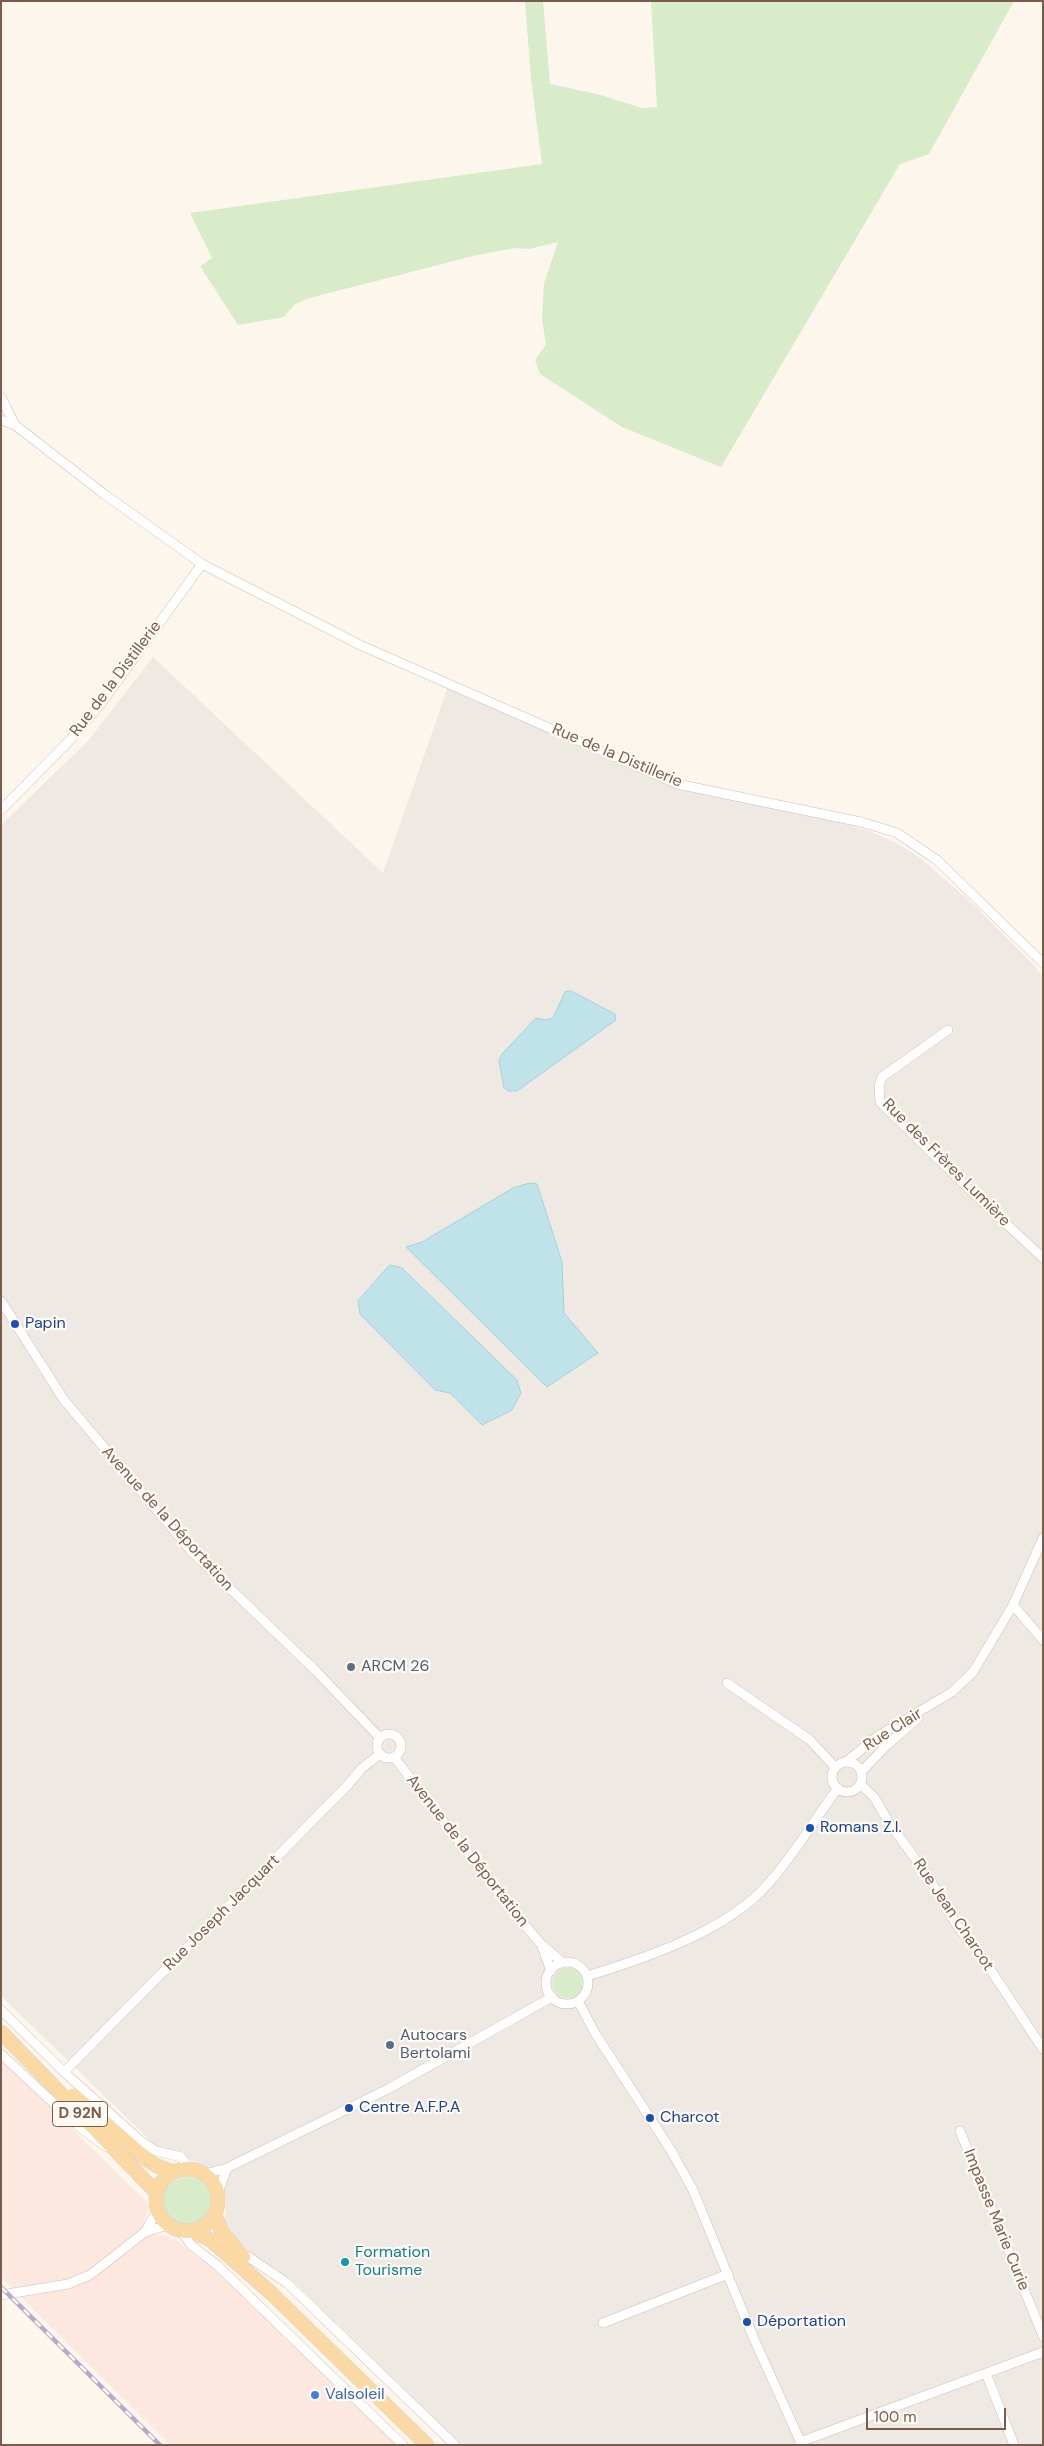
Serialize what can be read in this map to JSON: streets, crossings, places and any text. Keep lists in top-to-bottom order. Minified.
{"streets":{"main road":["D 92N"],"street":["Rue de la Distillerie","Rue des Frères Lumière","Avenue de la Déportation","Rue Clair","Rue Joseph Jacquart","Rue Jean Charcot","Impasse Marie Curie"]},"crossings":[["Avenue de la Déportation","Rue Joseph Jacquart"],["Rue Clair","Rue Jean Charcot"]],"places":["Papin","ARCM 26","Romans Z.I.","Autocars Bertolami","Centre A.F.P.A","Charcot","Formation Tourisme","Déportation","Valsoleil"],"scale_bar":"100 m"}
